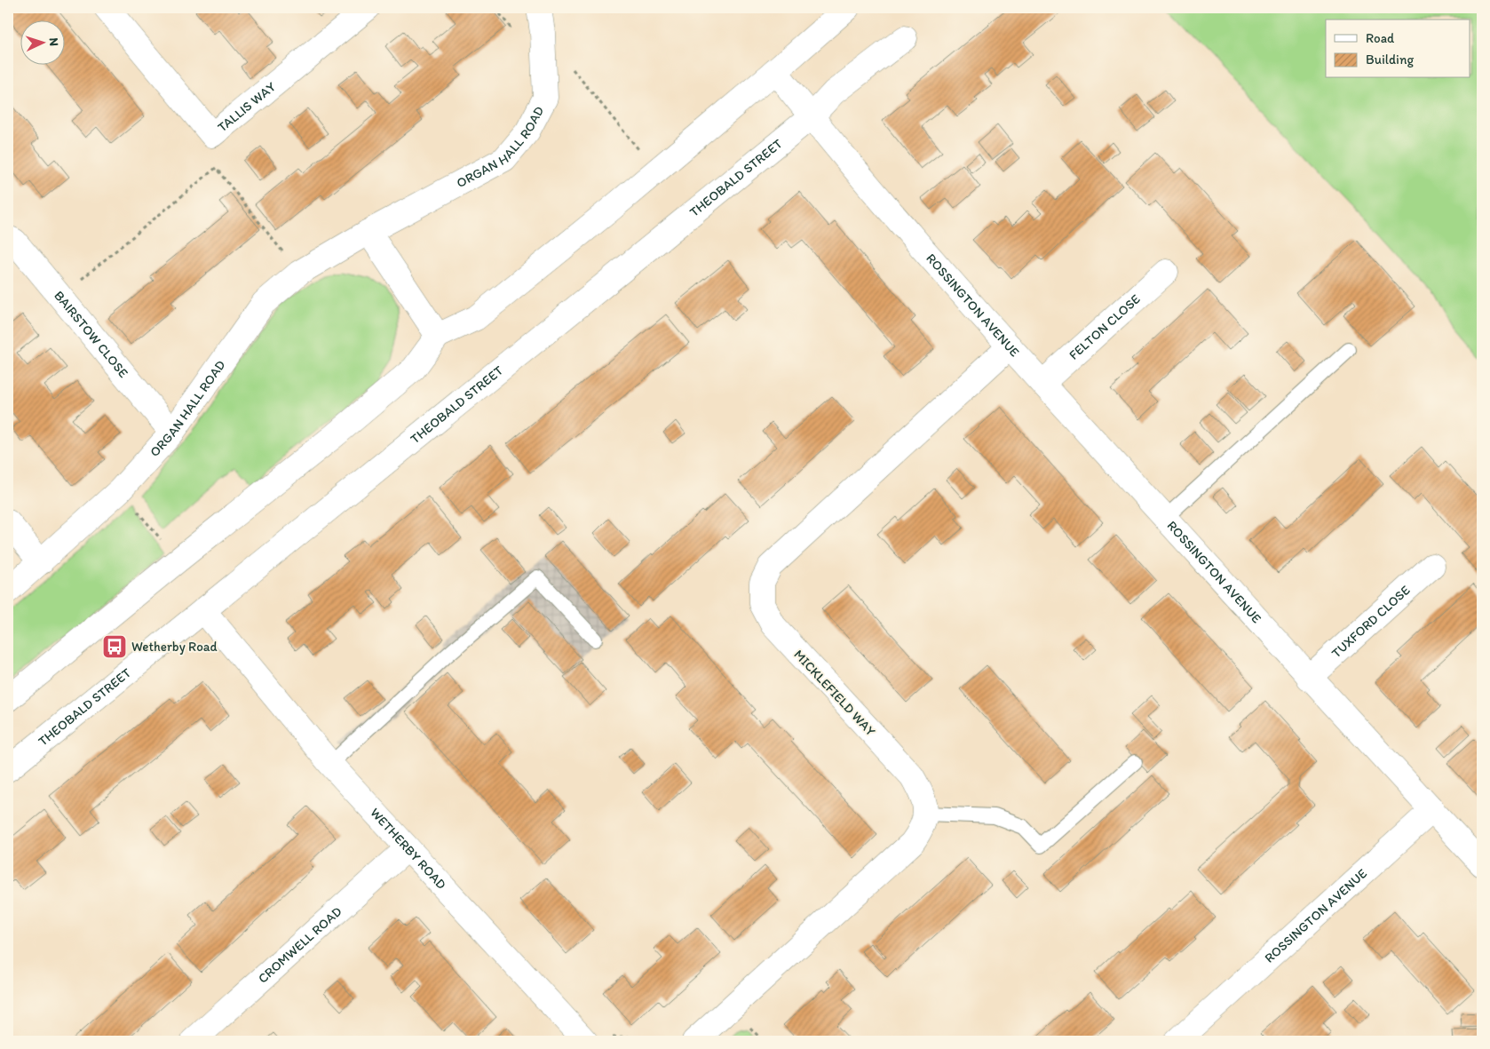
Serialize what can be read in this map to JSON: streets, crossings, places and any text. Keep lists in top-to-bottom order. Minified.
{"streets":{"street":["TALLIS WAY","ORGAN HALL ROAD","THEOBALD STREET","ROSSINGTON AVENUE","FELTON CLOSE","BAIRSTOW CLOSE","TUXFORD CLOSE","MICKLEFIELD WAY","WETHERBY ROAD","CROMWELL ROAD"]},"crossings":[["ORGAN HALL ROAD","BAIRSTOW CLOSE"],["THEOBALD STREET","ROSSINGTON AVENUE"],["THEOBALD STREET","WETHERBY ROAD"],["ROSSINGTON AVENUE","FELTON CLOSE"],["ROSSINGTON AVENUE","TUXFORD CLOSE"],["ROSSINGTON AVENUE","MICKLEFIELD WAY"],["WETHERBY ROAD","CROMWELL ROAD"]],"places":{"bus stop":["Wetherby Road"]},"legend":["Road","Building"],"north":"right"}
